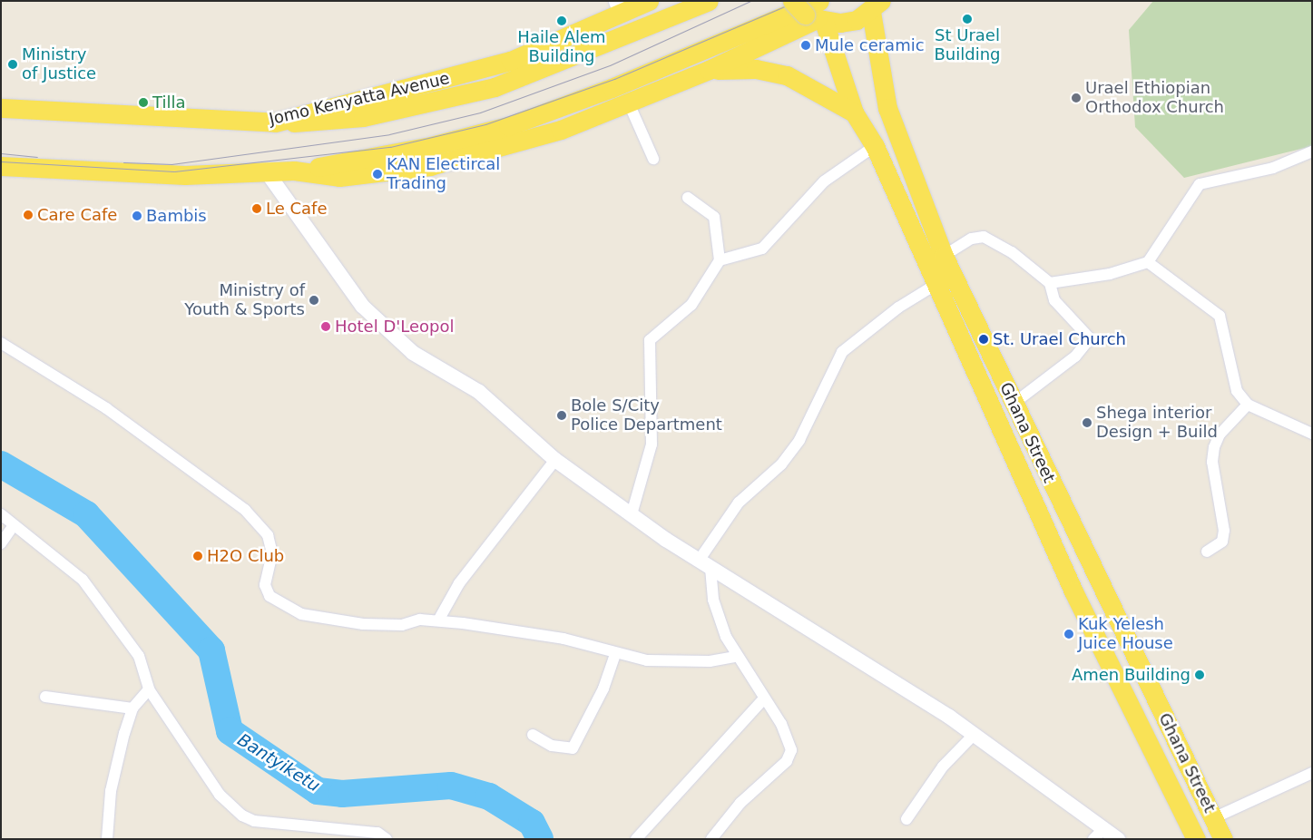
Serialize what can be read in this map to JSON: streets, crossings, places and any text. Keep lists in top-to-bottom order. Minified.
{"streets":{"main road":["Jomo Kenyatta Avenue","Ghana Street"]},"water":["Bantyiketu"],"places":["St Urael Building","Haile Alem Building","Mule ceramic","Ministry of Justice","Urael Ethiopian Orthodox Church","Tilla","KAN Electircal Trading","Le Cafe","Care Cafe","Bambis","Ministry of Youth & Sports","Hotel D'Leopol","St. Urael Church","Bole S/City Police Department","Shega interior Design + Build","H2O Club","Kuk Yelesh Juice House","Amen Building"]}
